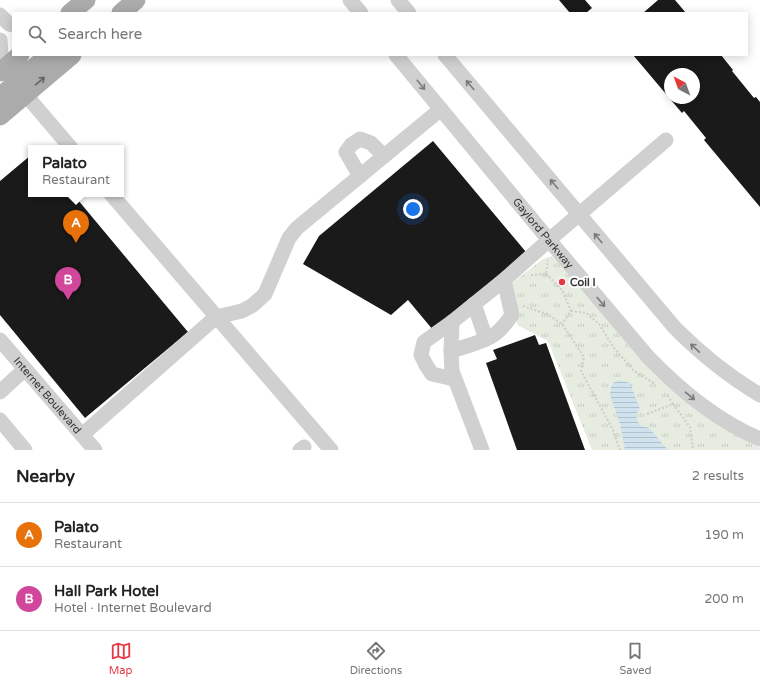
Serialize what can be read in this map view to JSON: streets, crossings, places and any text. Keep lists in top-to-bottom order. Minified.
{"streets":{"street":["Gaylord Parkway","Internet Boulevard"]},"places":["Coil I"],"north":"top left","page":{"search":"Search here","popup":["Palato","Restaurant"],"pins":["A","B"],"heading":["Nearby","2 results"],"list":[{"mark":"A","name":"Palato","note":"Restaurant","value":"190 m"},{"mark":"B","name":"Hall Park Hotel","note":"Hotel · Internet Boulevard","value":"200 m"}],"nav":["Map","Directions","Saved"]}}
